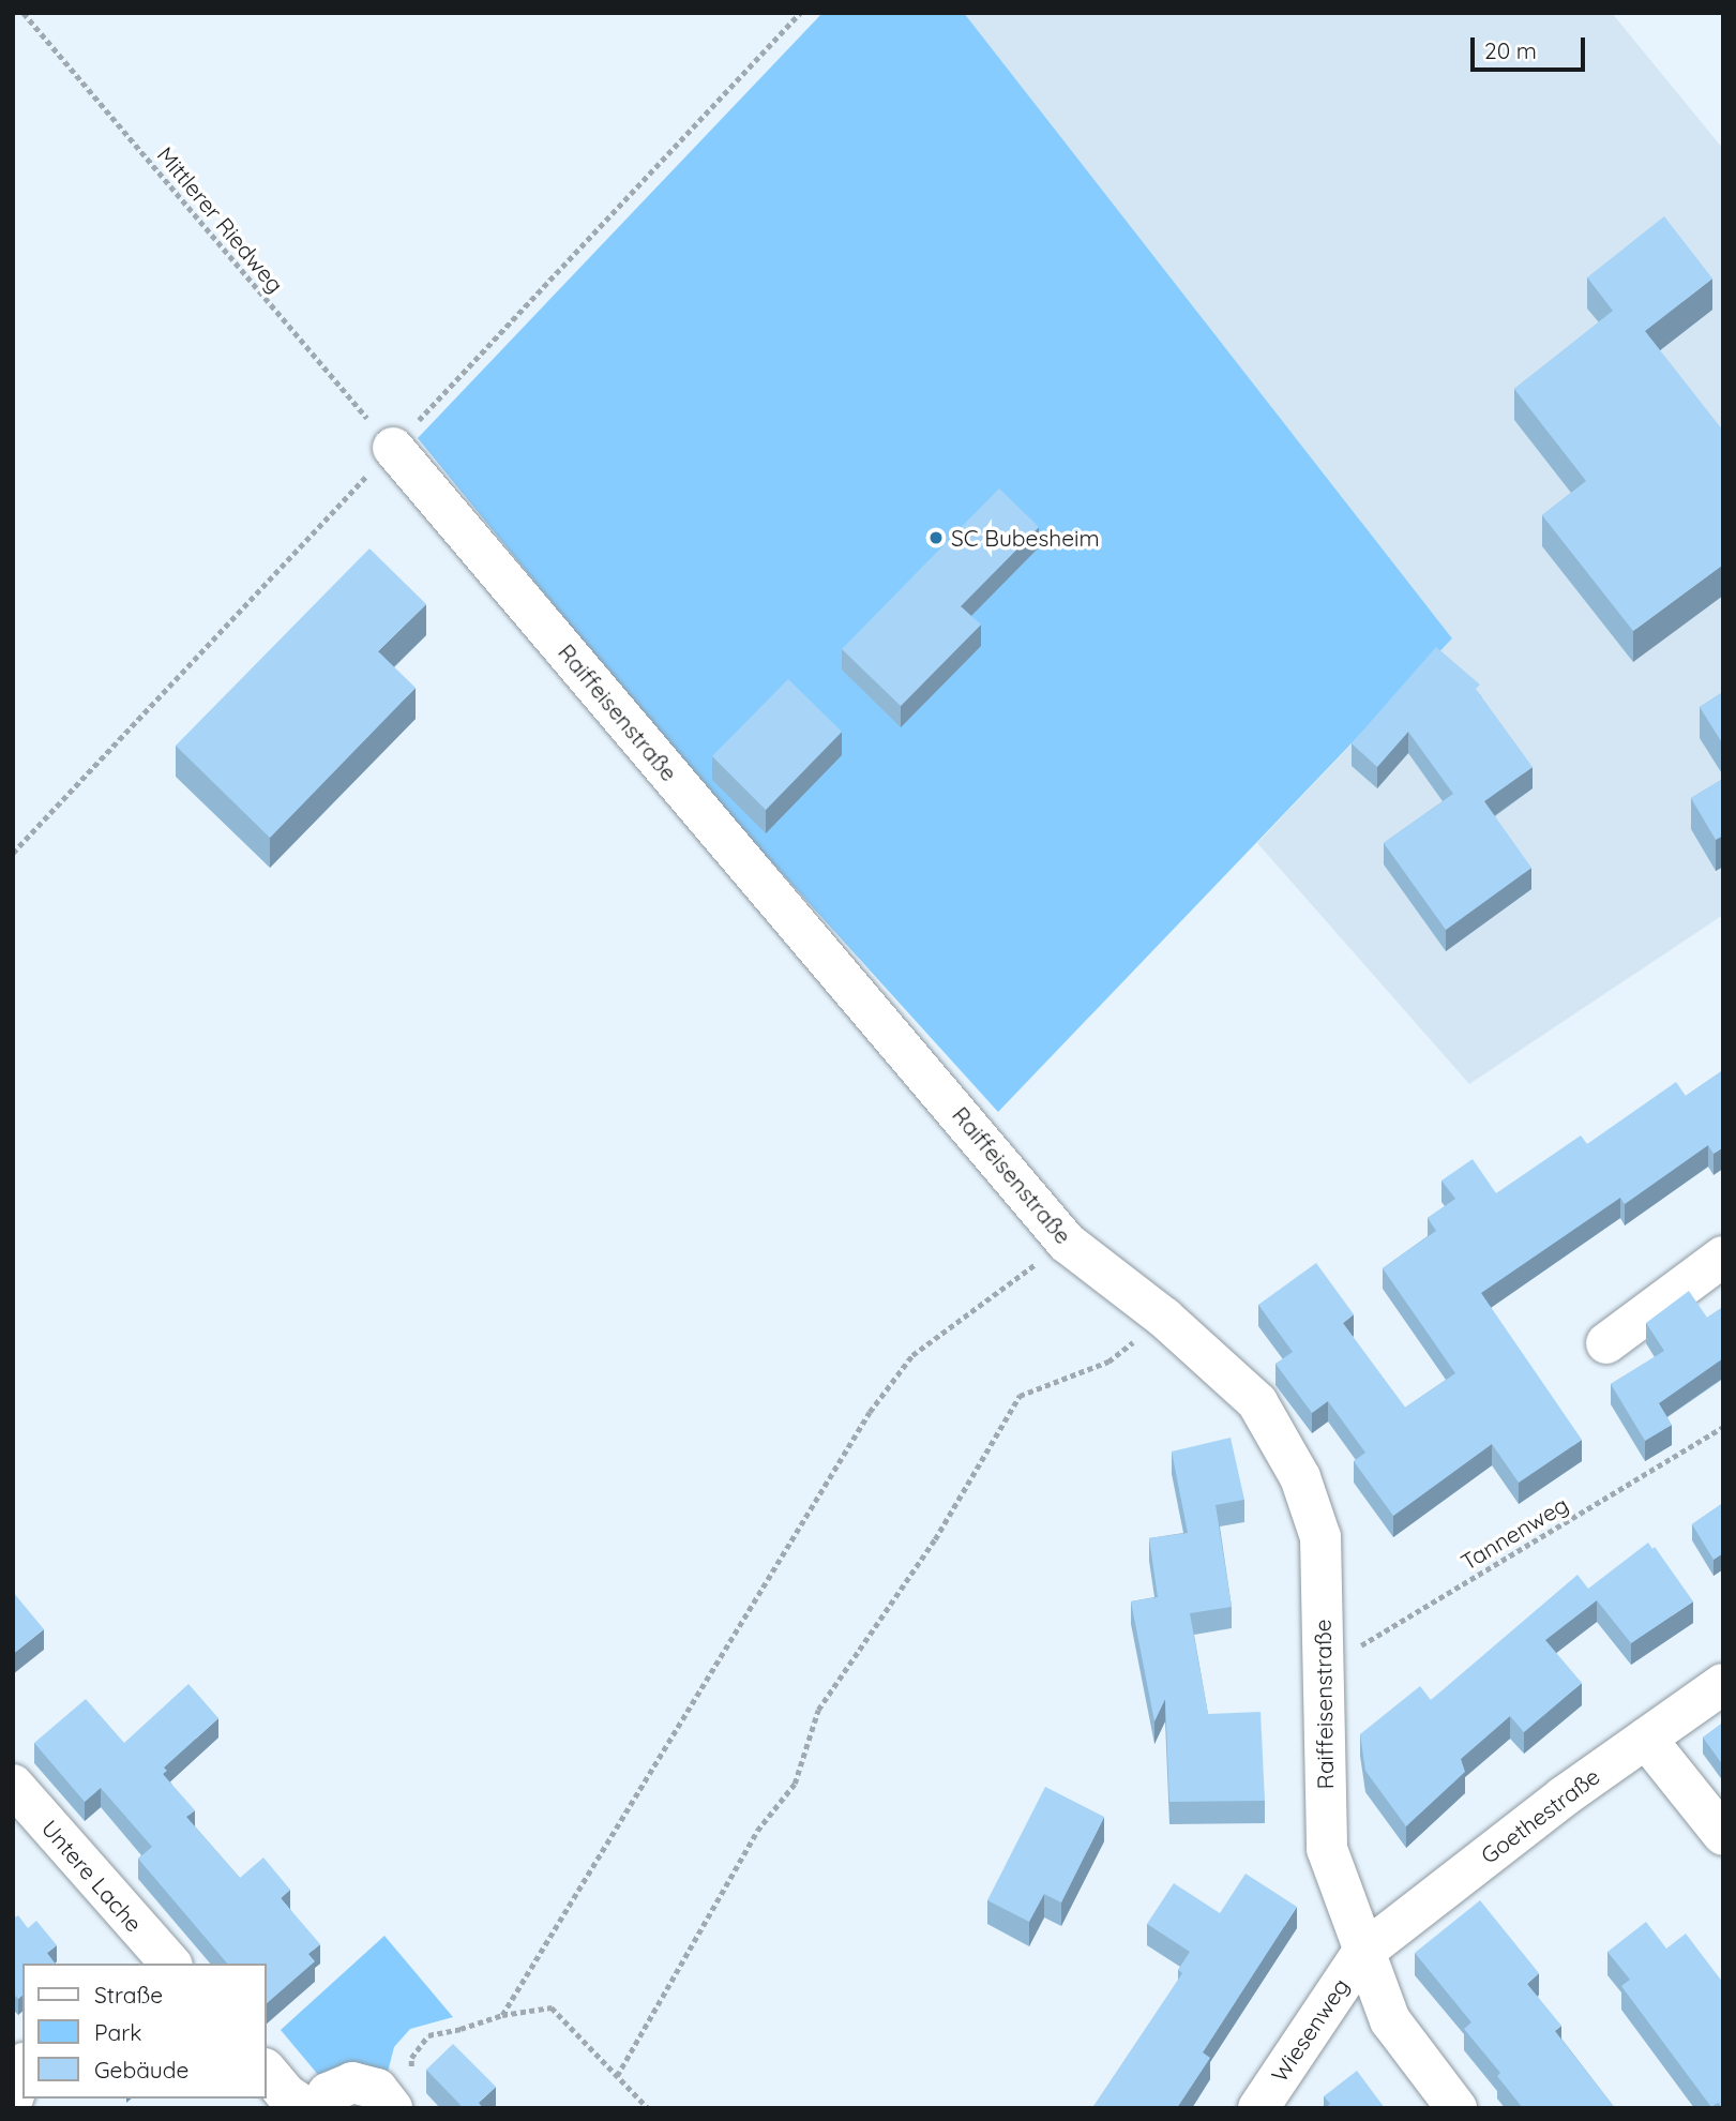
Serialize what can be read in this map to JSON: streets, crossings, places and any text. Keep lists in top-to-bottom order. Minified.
{"streets":{"street":["Raiffeisenstraße","Goethestraße","Untere Lache","Wiesenweg"],"path":["Mittlerer Riedweg","Tannenweg"]},"crossings":[["Mittlerer Riedweg","Raiffeisenstraße"],["Raiffeisenstraße","Tannenweg"],["Raiffeisenstraße","Goethestraße"],["Raiffeisenstraße","Wiesenweg"],["Goethestraße","Wiesenweg"]],"places":["SC Bubesheim"],"legend":["Straße","Park","Gebäude"],"scale_bar":"20 m"}
